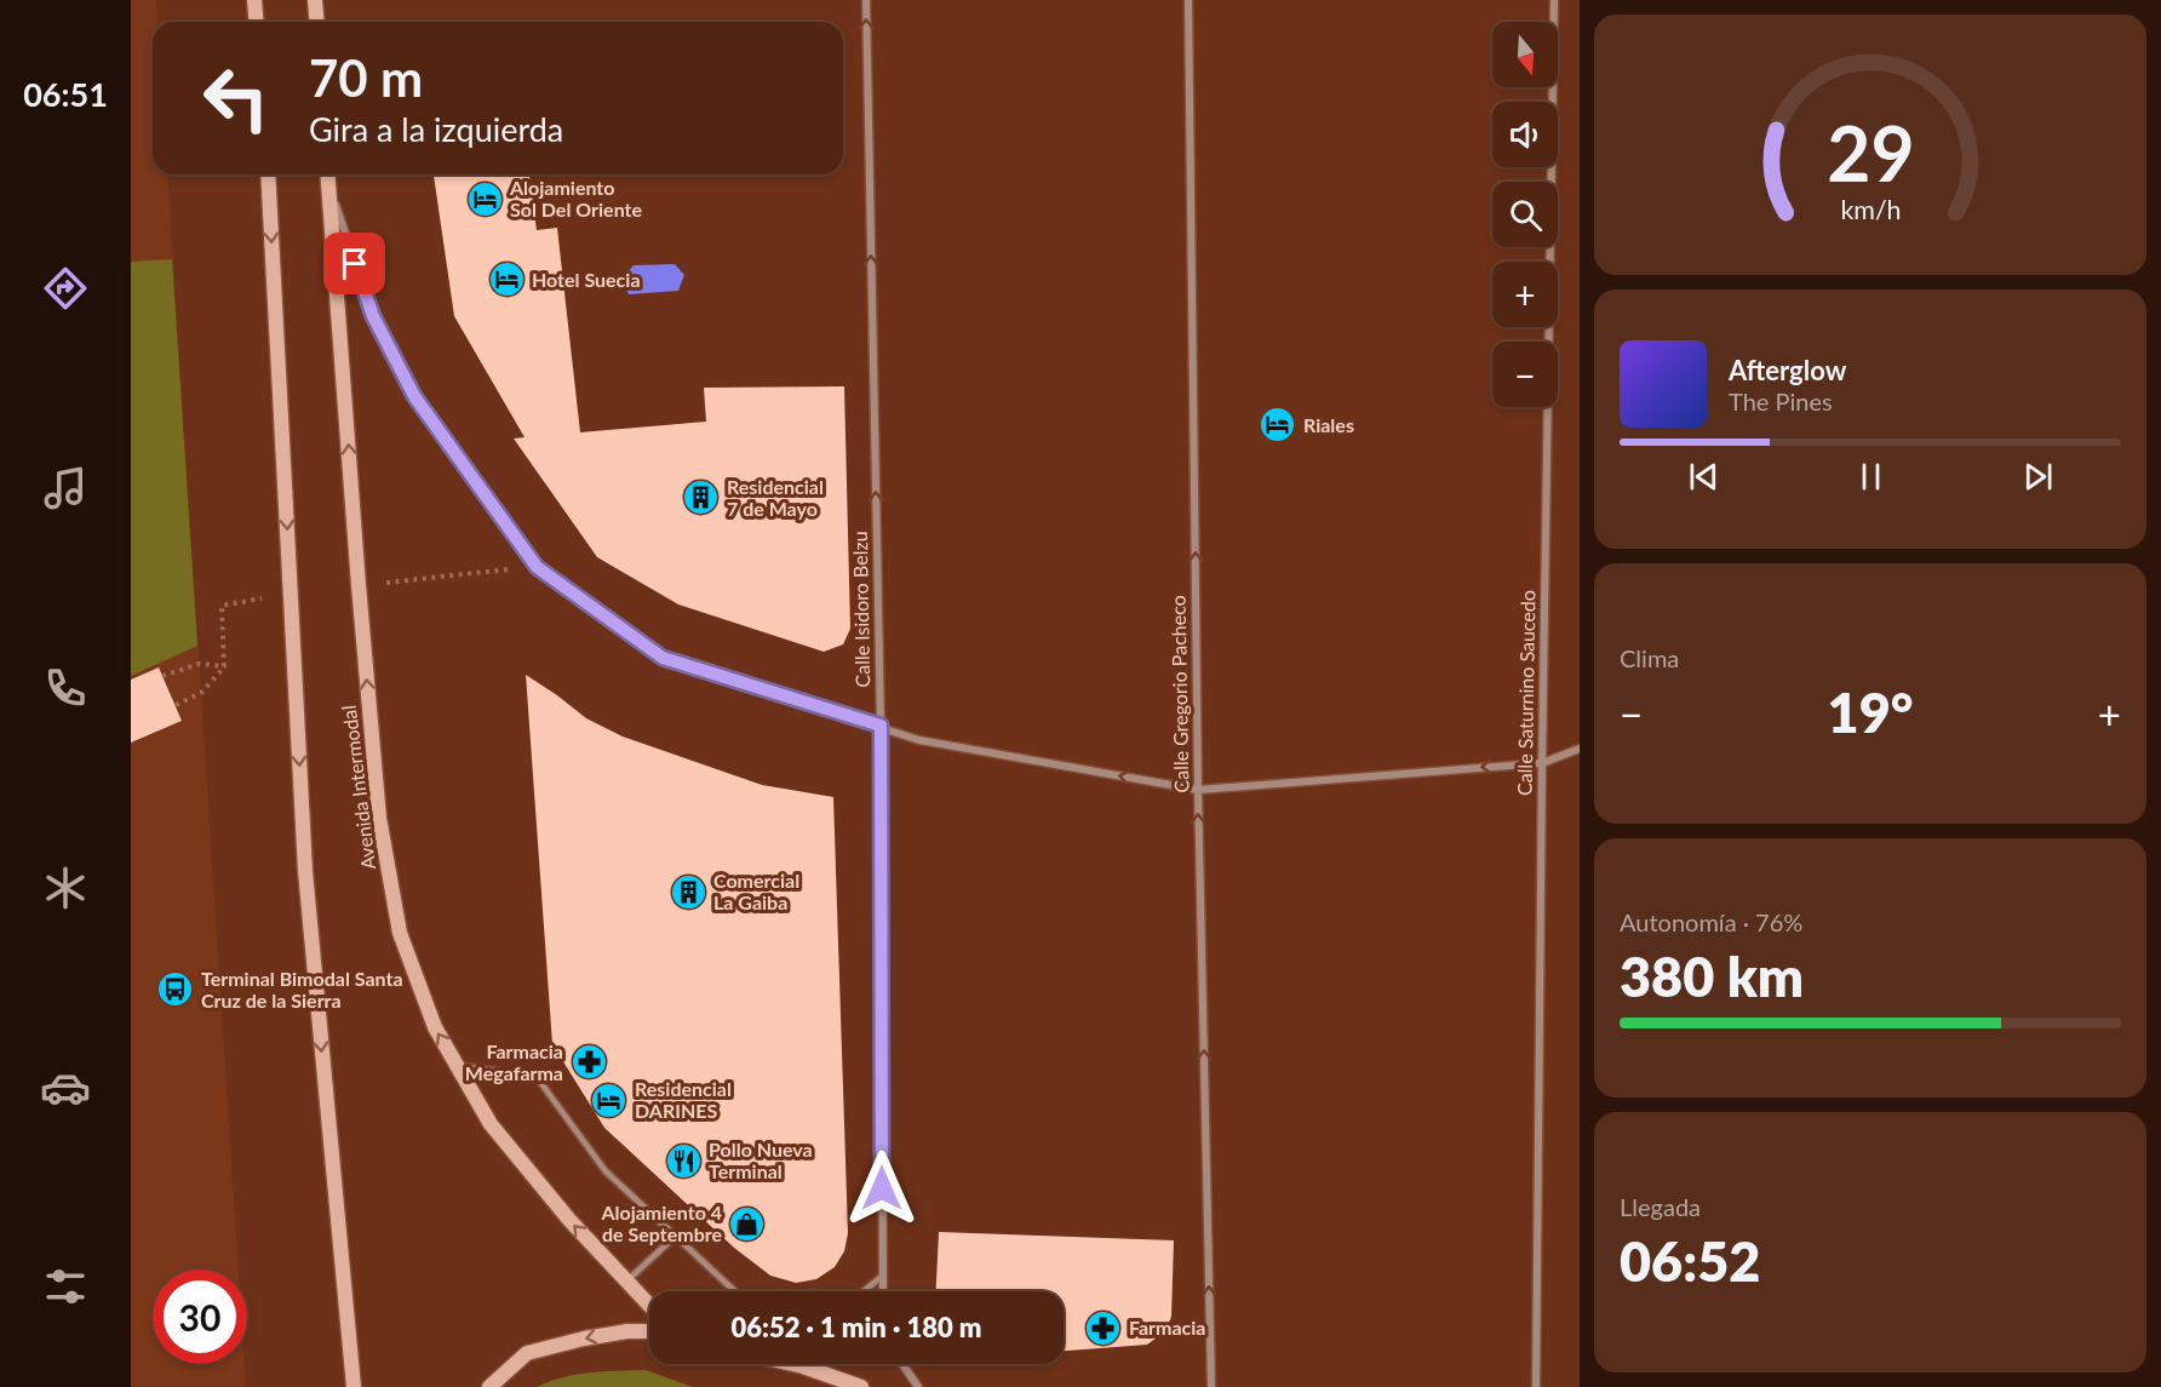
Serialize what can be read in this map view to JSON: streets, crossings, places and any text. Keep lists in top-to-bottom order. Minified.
{"streets":{"main road":["Avenida Intermodal"],"street":["Calle Isidoro Belzu","Calle Saturnino Saucedo","Calle Gregorio Pacheco"]},"one_way":["Calle Isidoro Belzu","Calle Gregorio Pacheco"],"places":{"hotel":["Alojamiento Sol Del Oriente","Hotel Suecia","Riales","Residencial DARINES"],"building":["Residencial 7 de Mayo","Comercial La Gaiba"],"bus stop":["Terminal Bimodal Santa Cruz de la Sierra"],"pharmacy":["Farmacia Megafarma","Farmacia"],"restaurant":["Pollo Nueva Terminal"],"shop":["Alojamiento 4 de Septembre"]},"north":"bottom","page":{"tabs":"06:51","map_buttons":["+","−"],"turn":["70 m","Gira a la izquierda"],"song":["Afterglow","The Pines"],"tile":["Clima",["Autonomía · 76%","380 km"],["Llegada","06:52"]],"heat":["−","19°","+"],"limit":"30","trip":"06:52 · 1 min · 180 m","gauge":["29","km/h"]}}
